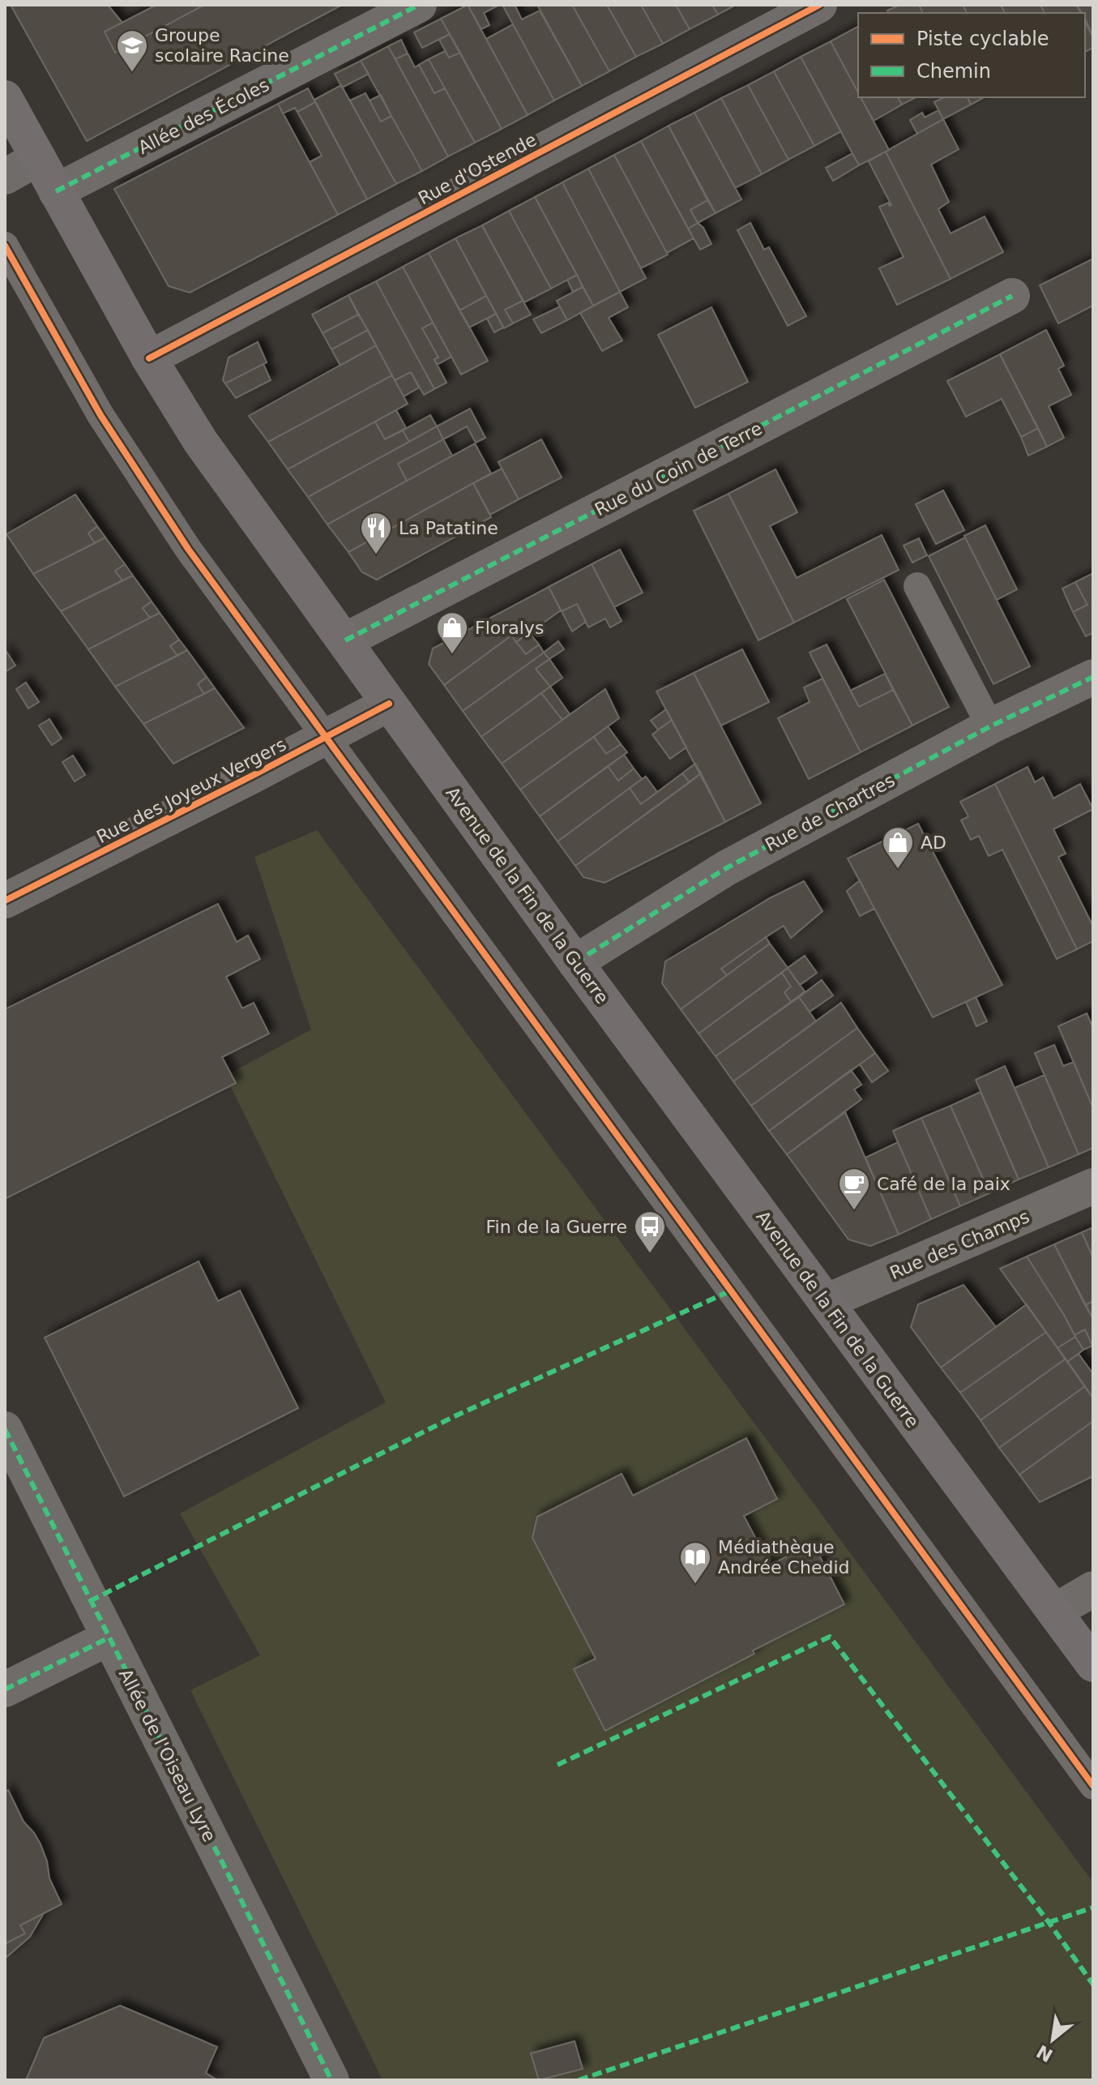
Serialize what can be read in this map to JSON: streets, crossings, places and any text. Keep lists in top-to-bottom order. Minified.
{"streets":{"main road":["Avenue de la Fin de la Guerre"],"street":["Allée des Écoles","Rue d'Ostende","Rue du Coin de Terre","Rue des Joyeux Vergers","Rue de Chartres","Rue des Champs","Allée de l'Oiseau Lyre"]},"crossings":[["Allée des Écoles","Avenue de la Fin de la Guerre"],["Rue d'Ostende","Avenue de la Fin de la Guerre"],["Rue du Coin de Terre","Avenue de la Fin de la Guerre"],["Rue des Joyeux Vergers","Avenue de la Fin de la Guerre"],["Rue de Chartres","Avenue de la Fin de la Guerre"],["Avenue de la Fin de la Guerre","Rue des Champs"]],"places":{"school or university":["Groupe scolaire Racine"],"restaurant":["La Patatine"],"shop":["Floralys","AD"],"cafe":["Café de la paix"],"bus stop":["Fin de la Guerre"],"library":["Médiathèque Andrée Chedid"]},"legend":["Piste cyclable","Chemin"],"north":"bottom left"}
